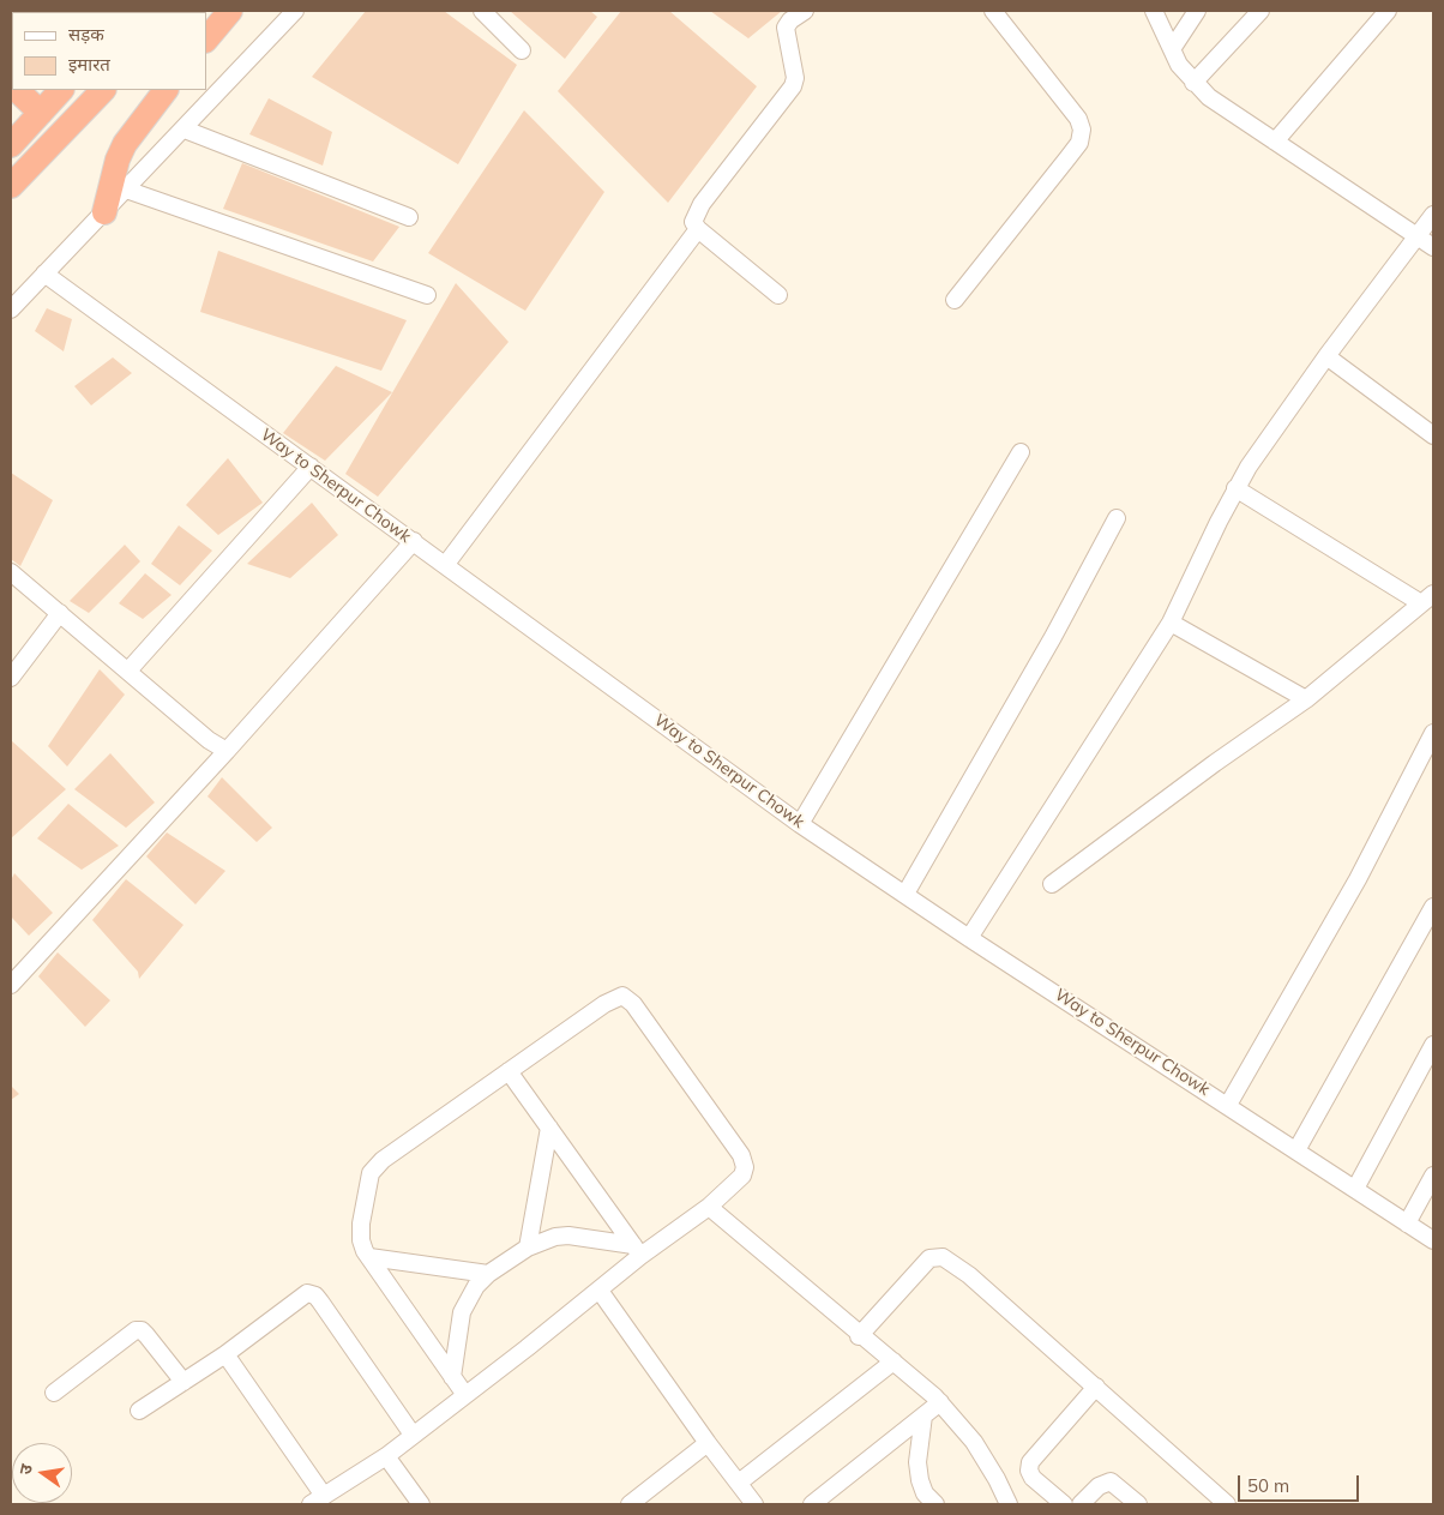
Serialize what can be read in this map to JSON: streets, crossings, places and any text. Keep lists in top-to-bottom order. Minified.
{"streets":{"street":["Way to Sherpur Chowk"]},"legend":["सड़क","इमारत"],"scale_bar":"50 m","north":"left"}
